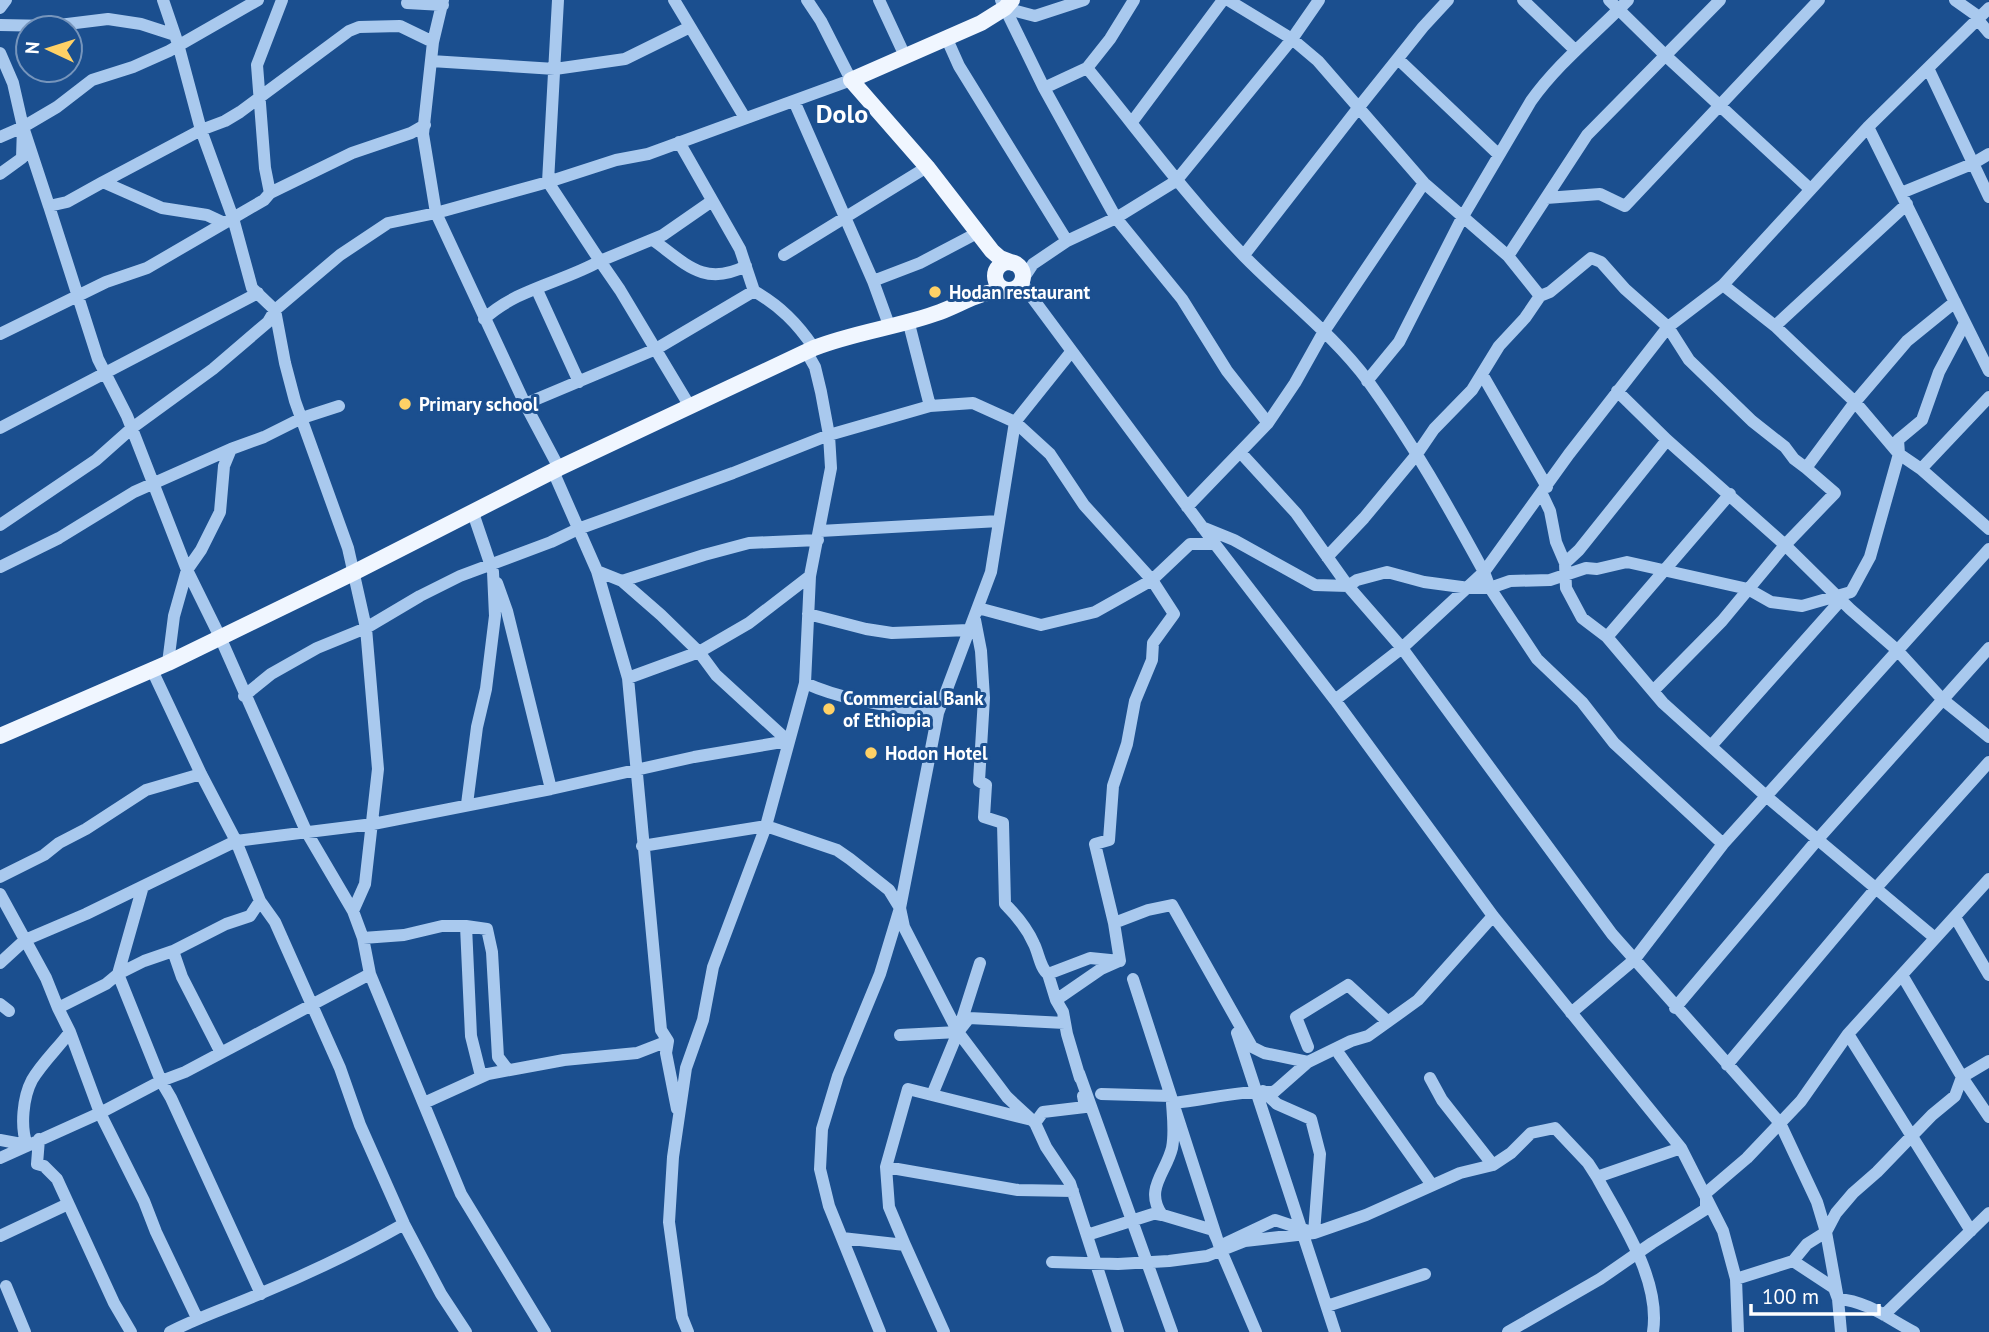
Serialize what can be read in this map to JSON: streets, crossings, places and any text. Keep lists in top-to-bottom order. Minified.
{"districts":["Dolo"],"places":["Hodan restaurant","Primary school","Commercial Bank of Ethiopia","Hodon Hotel"],"scale_bar":"100 m","north":"left"}
